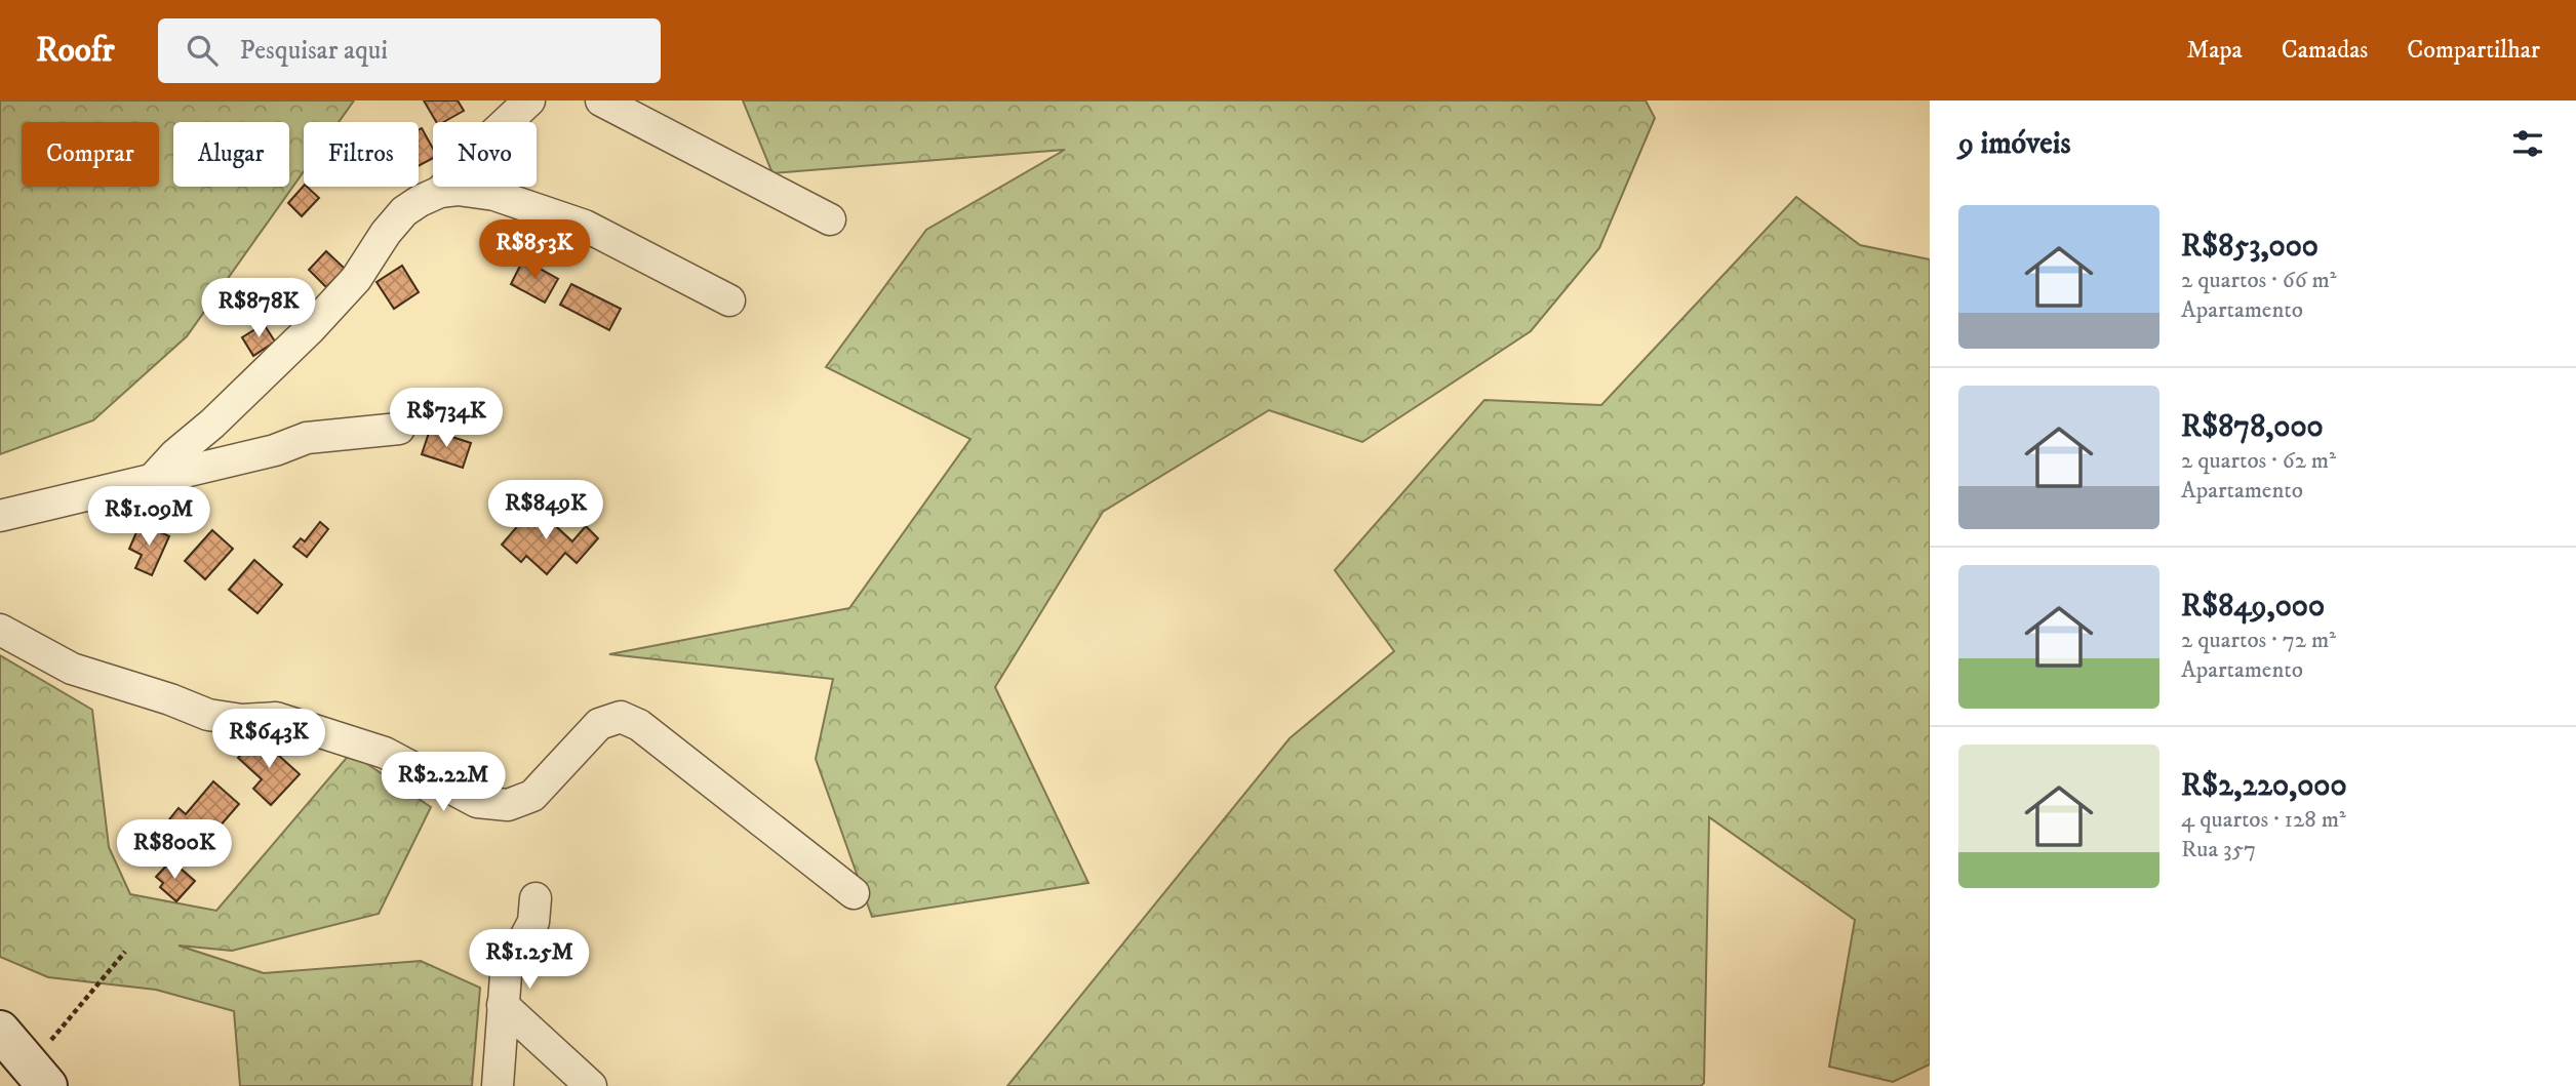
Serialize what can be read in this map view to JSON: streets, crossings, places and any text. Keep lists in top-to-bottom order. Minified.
{"page":{"header":"Roofr","search":"Pesquisar aqui","nav":["Mapa","Camadas","Compartilhar"],"heading":"9 imóveis","chip":["Comprar","Alugar","Filtros","Novo"],"list":[{"name":"R$853,000","note":"2 quartos · 66 m² · Apartamento"},{"name":"R$878,000","note":"2 quartos · 62 m² · Apartamento"},{"name":"R$849,000","note":"2 quartos · 72 m² · Apartamento"},{"name":"R$2,220,000","note":"4 quartos · 128 m² · Rua 357"}],"price":["R$853K","R$878K","R$734K","R$849K","R$1.09M","R$643K","R$2.22M","R$800K","R$1.25M"]}}
